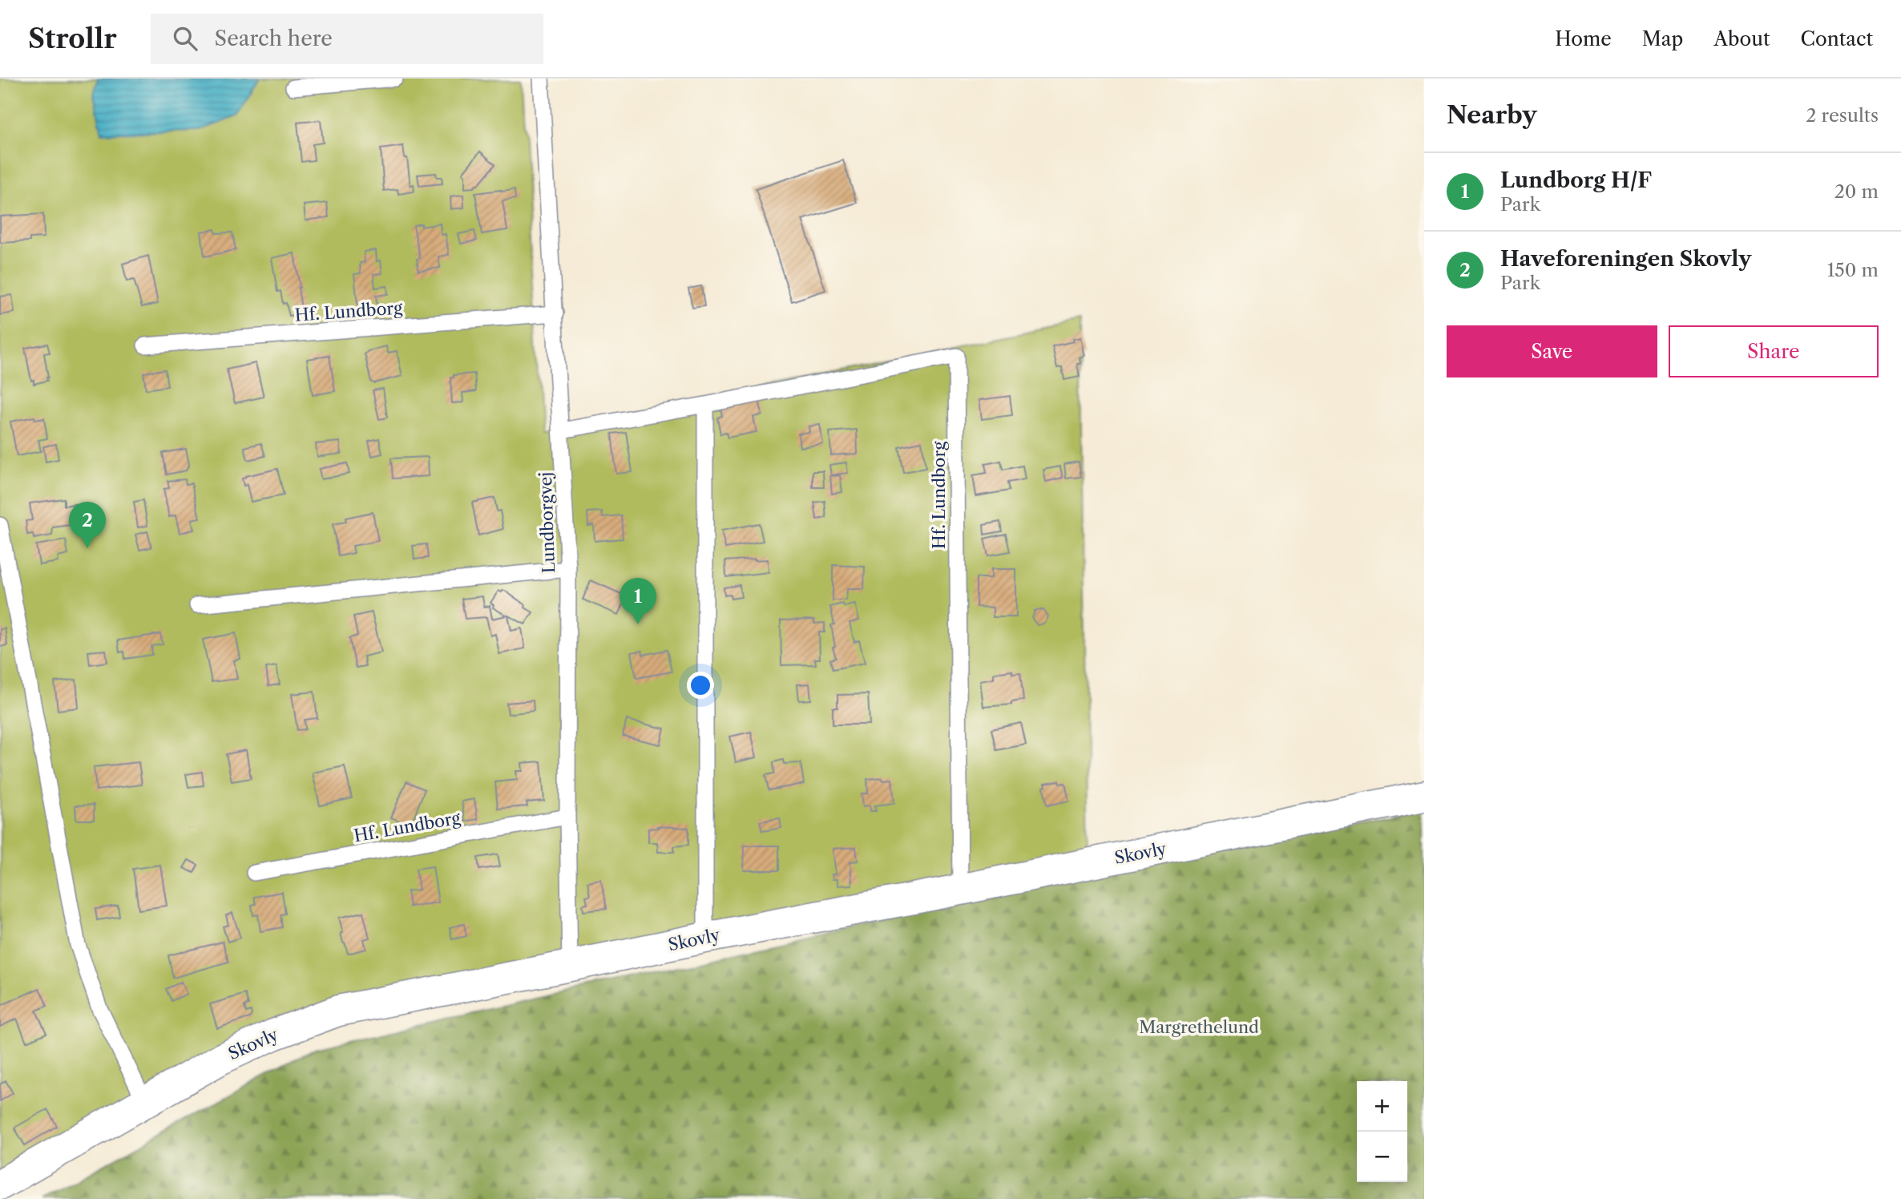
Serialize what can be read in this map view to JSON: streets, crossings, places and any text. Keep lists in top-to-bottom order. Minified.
{"streets":{"street":["Skovly"],"lane":["Hf. Lundborg","Lundborgvej"]},"crossings":[["Hf. Lundborg","Lundborgvej"],["Hf. Lundborg","Skovly"],["Lundborgvej","Skovly"]],"parks":["Margrethelund"],"page":{"header":"Strollr","search":"Search here","nav":["Home","Map","About","Contact"],"heading":["Nearby","2 results"],"list":[{"mark":"1","name":"Lundborg H/F","note":"Park","value":"20 m"},{"mark":"2","name":"Haveforeningen Skovly","note":"Park","value":"150 m"}],"buttons":["Save","Share"],"pins":["2","1"],"map_buttons":["+","−"]}}
